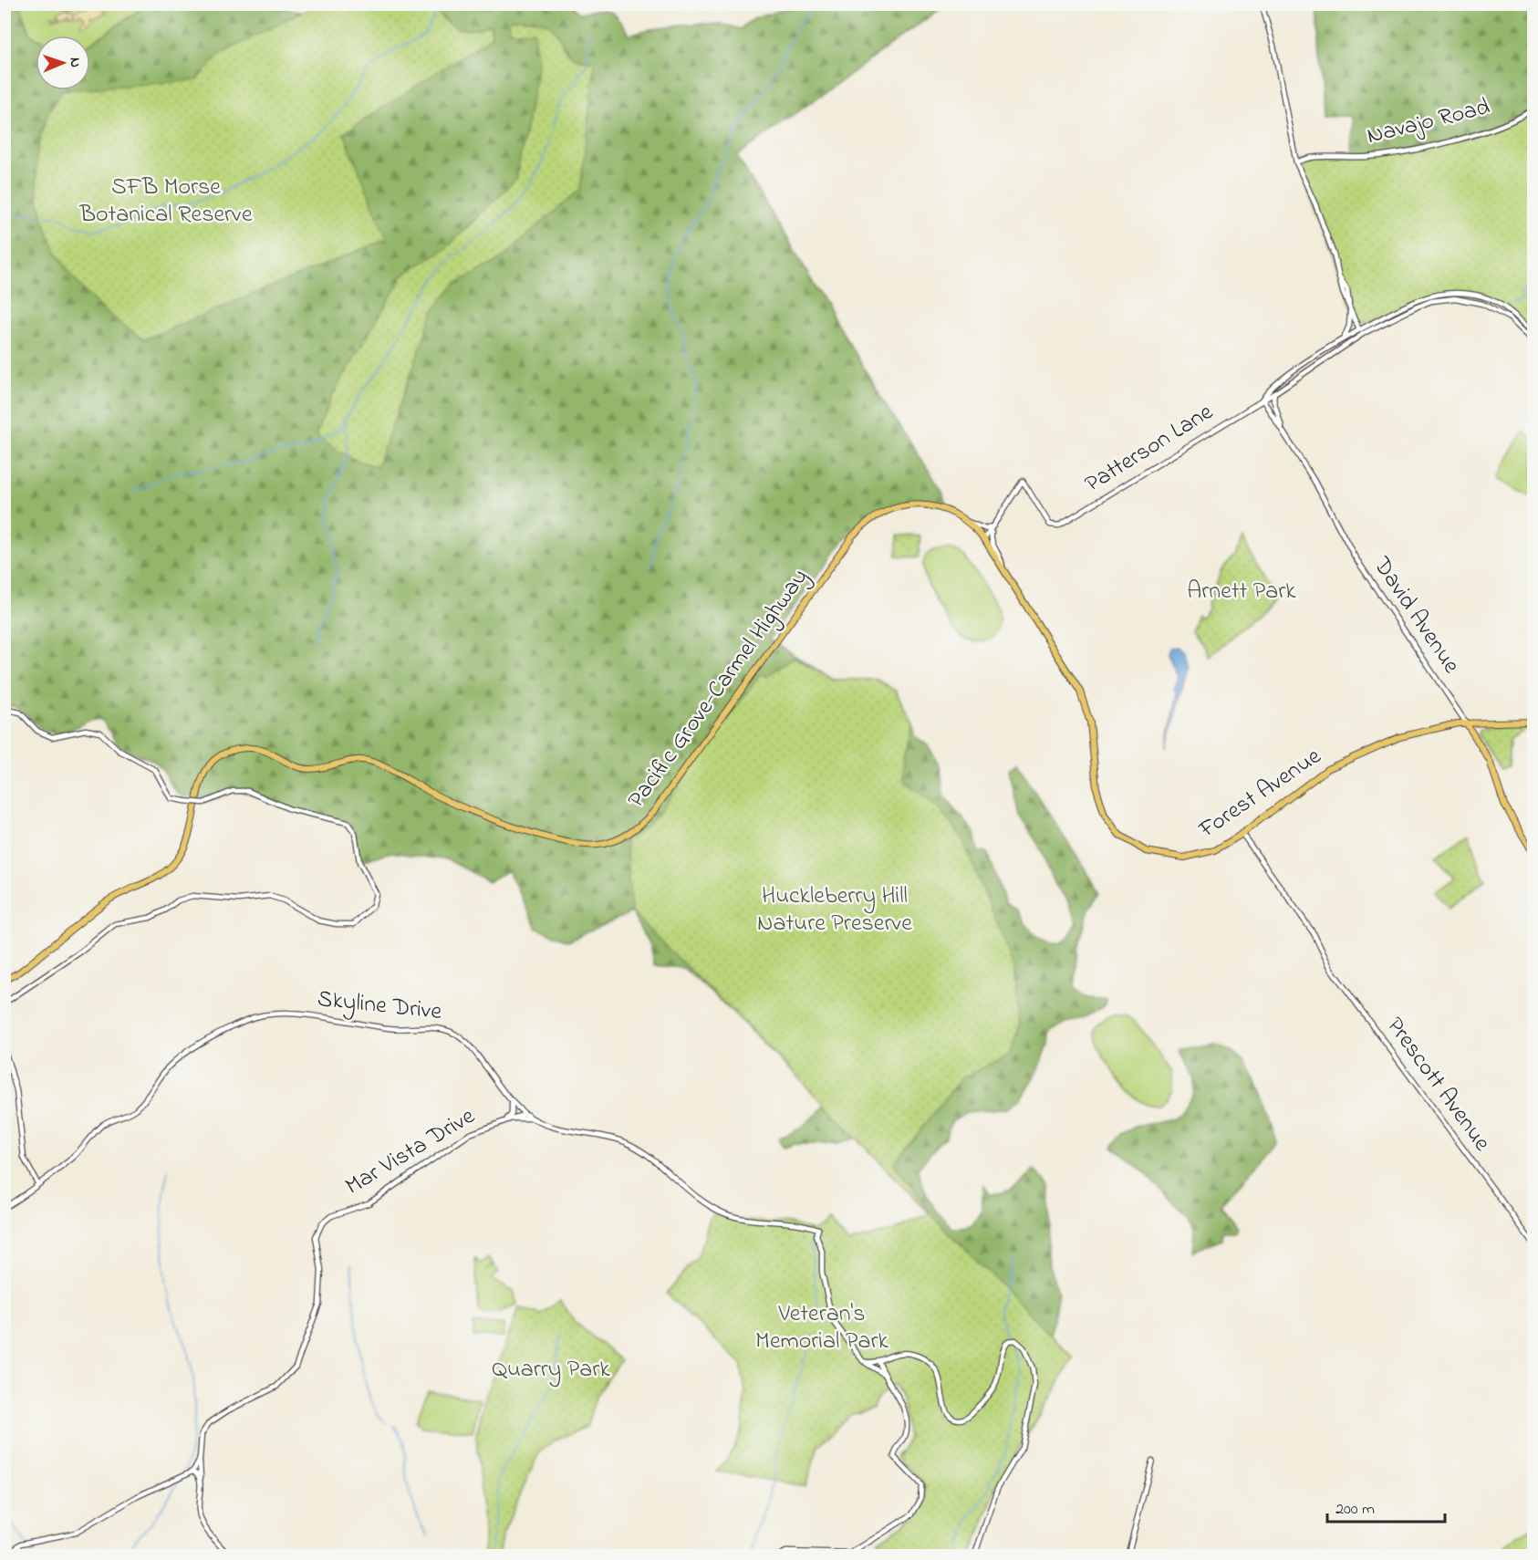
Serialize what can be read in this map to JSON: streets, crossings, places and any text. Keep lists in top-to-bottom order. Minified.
{"streets":{"main road":["David Avenue","Pacific Grove-Carmel Highway","Forest Avenue"],"street":["Navajo Road","Patterson Lane","Skyline Drive","Prescott Avenue","Mar Vista Drive"]},"crossings":[["Patterson Lane","David Avenue"],["David Avenue","Forest Avenue"],["Pacific Grove-Carmel Highway","Forest Avenue"],["Forest Avenue","Prescott Avenue"],["Skyline Drive","Mar Vista Drive"]],"parks":["SFB Morse Botanical Reserve","Arnett Park","Huckleberry Hill Nature Preserve","Veteran's Memorial Park","Quarry Park"],"scale_bar":"200 m","north":"right"}
